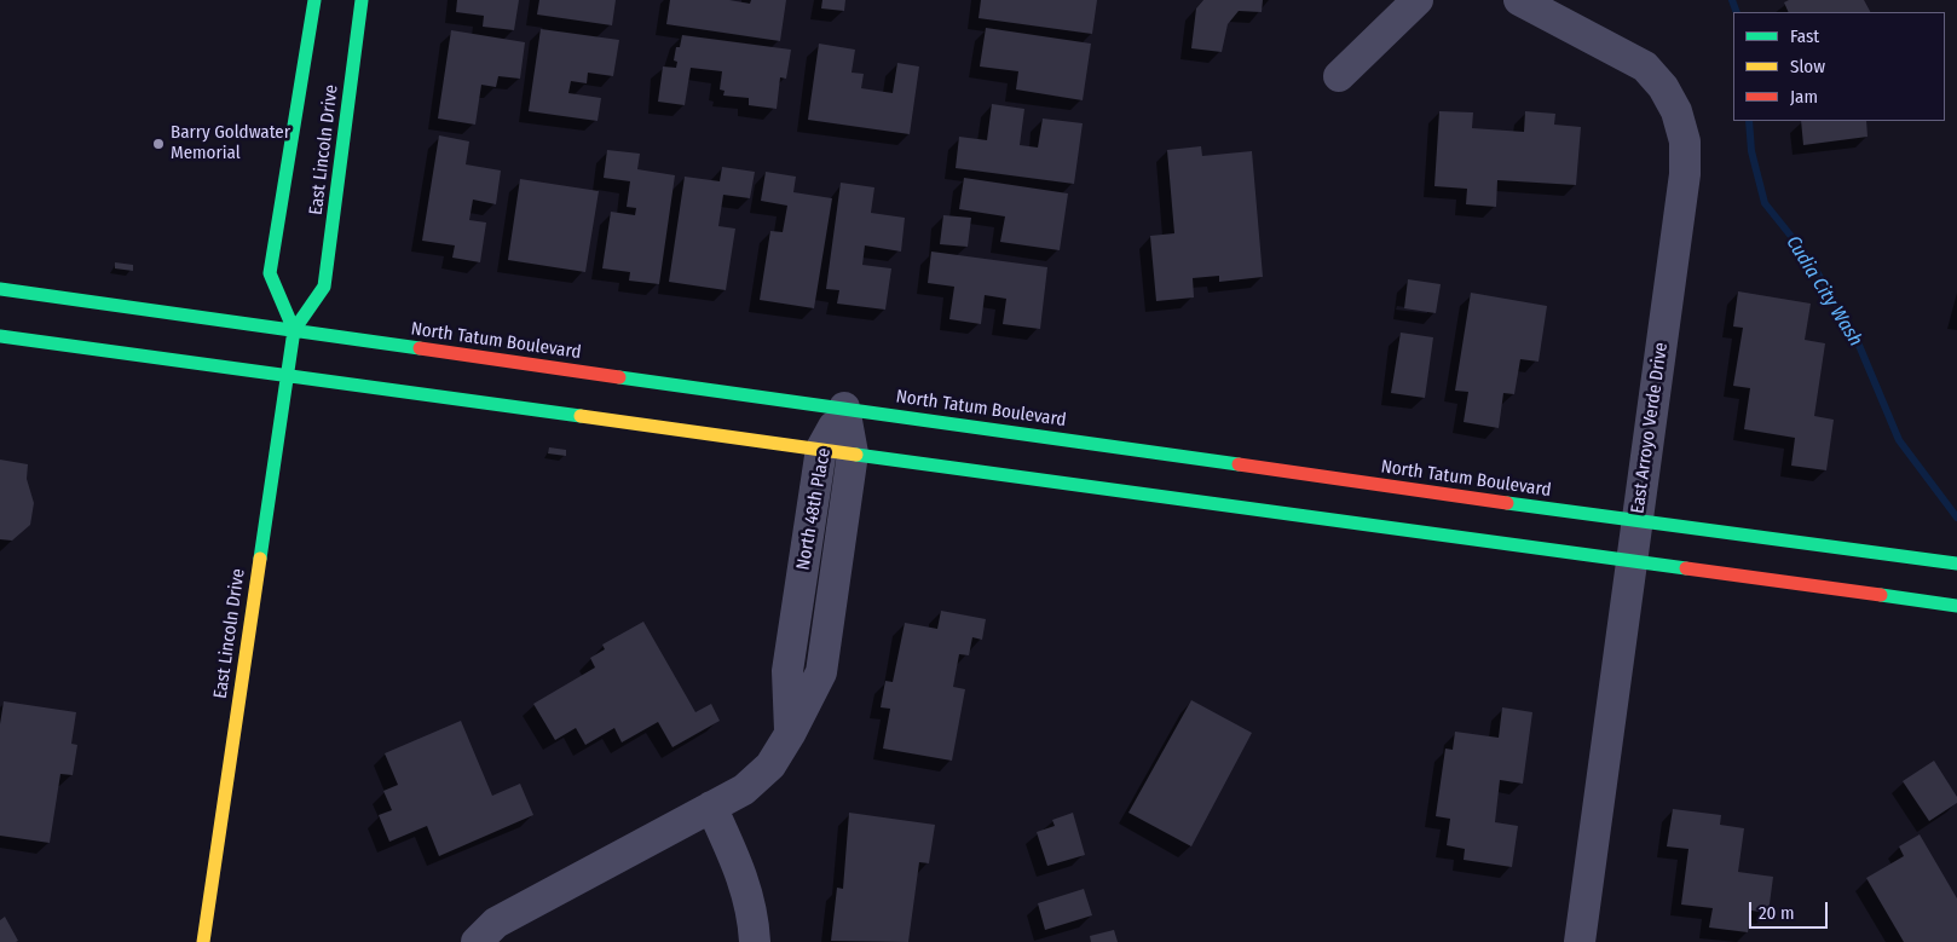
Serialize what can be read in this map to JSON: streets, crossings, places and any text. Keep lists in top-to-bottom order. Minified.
{"streets":{"main road":["East Lincoln Drive","North Tatum Boulevard"],"street":["East Arroyo Verde Drive","North 48th Place"]},"crossings":[["East Lincoln Drive","North Tatum Boulevard"],["North Tatum Boulevard","East Arroyo Verde Drive"],["North Tatum Boulevard","North 48th Place"]],"water":["Cudia City Wash"],"places":["Barry Goldwater Memorial"],"legend":["Fast","Slow","Jam"],"scale_bar":"20 m"}
